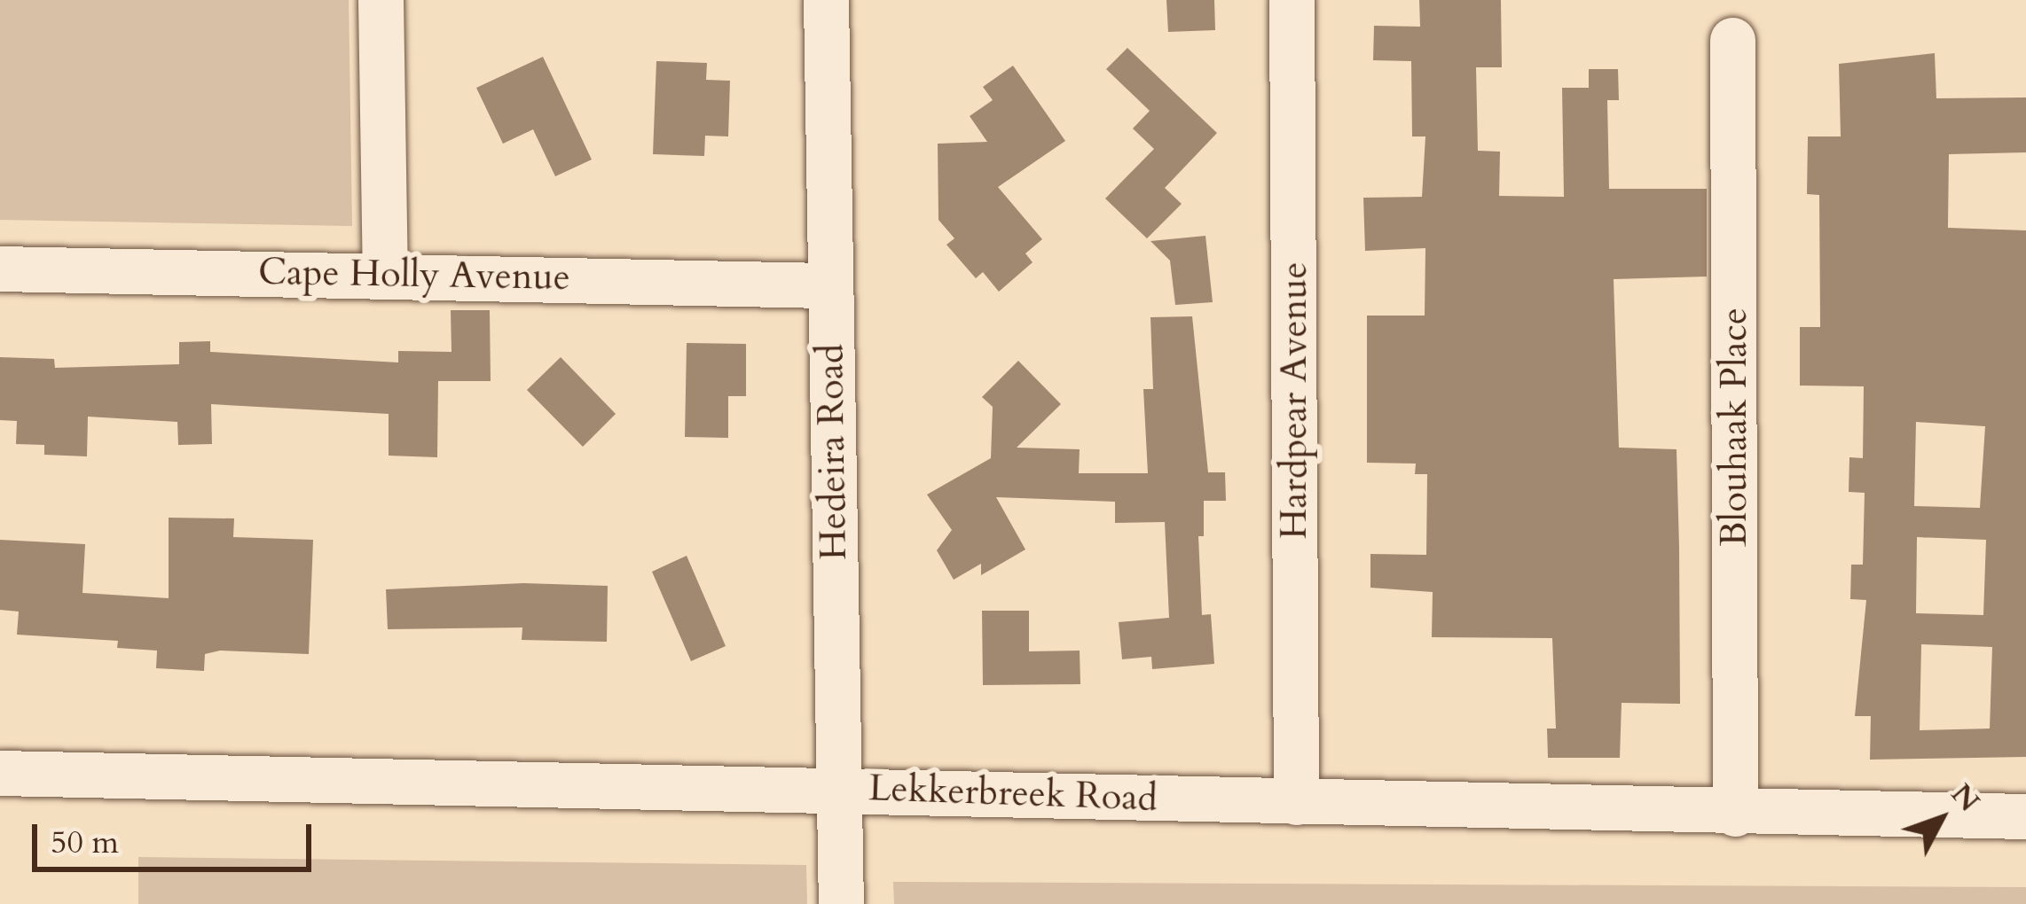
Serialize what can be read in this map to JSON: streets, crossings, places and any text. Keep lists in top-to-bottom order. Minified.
{"streets":{"street":["Cape Holly Avenue","Hardpear Avenue","Blouhaak Place","Hedeira Road","Lekkerbreek Road"]},"crossings":[["Cape Holly Avenue","Hedeira Road"],["Hardpear Avenue","Lekkerbreek Road"],["Blouhaak Place","Lekkerbreek Road"],["Hedeira Road","Lekkerbreek Road"]],"scale_bar":"50 m","north":"top right"}
